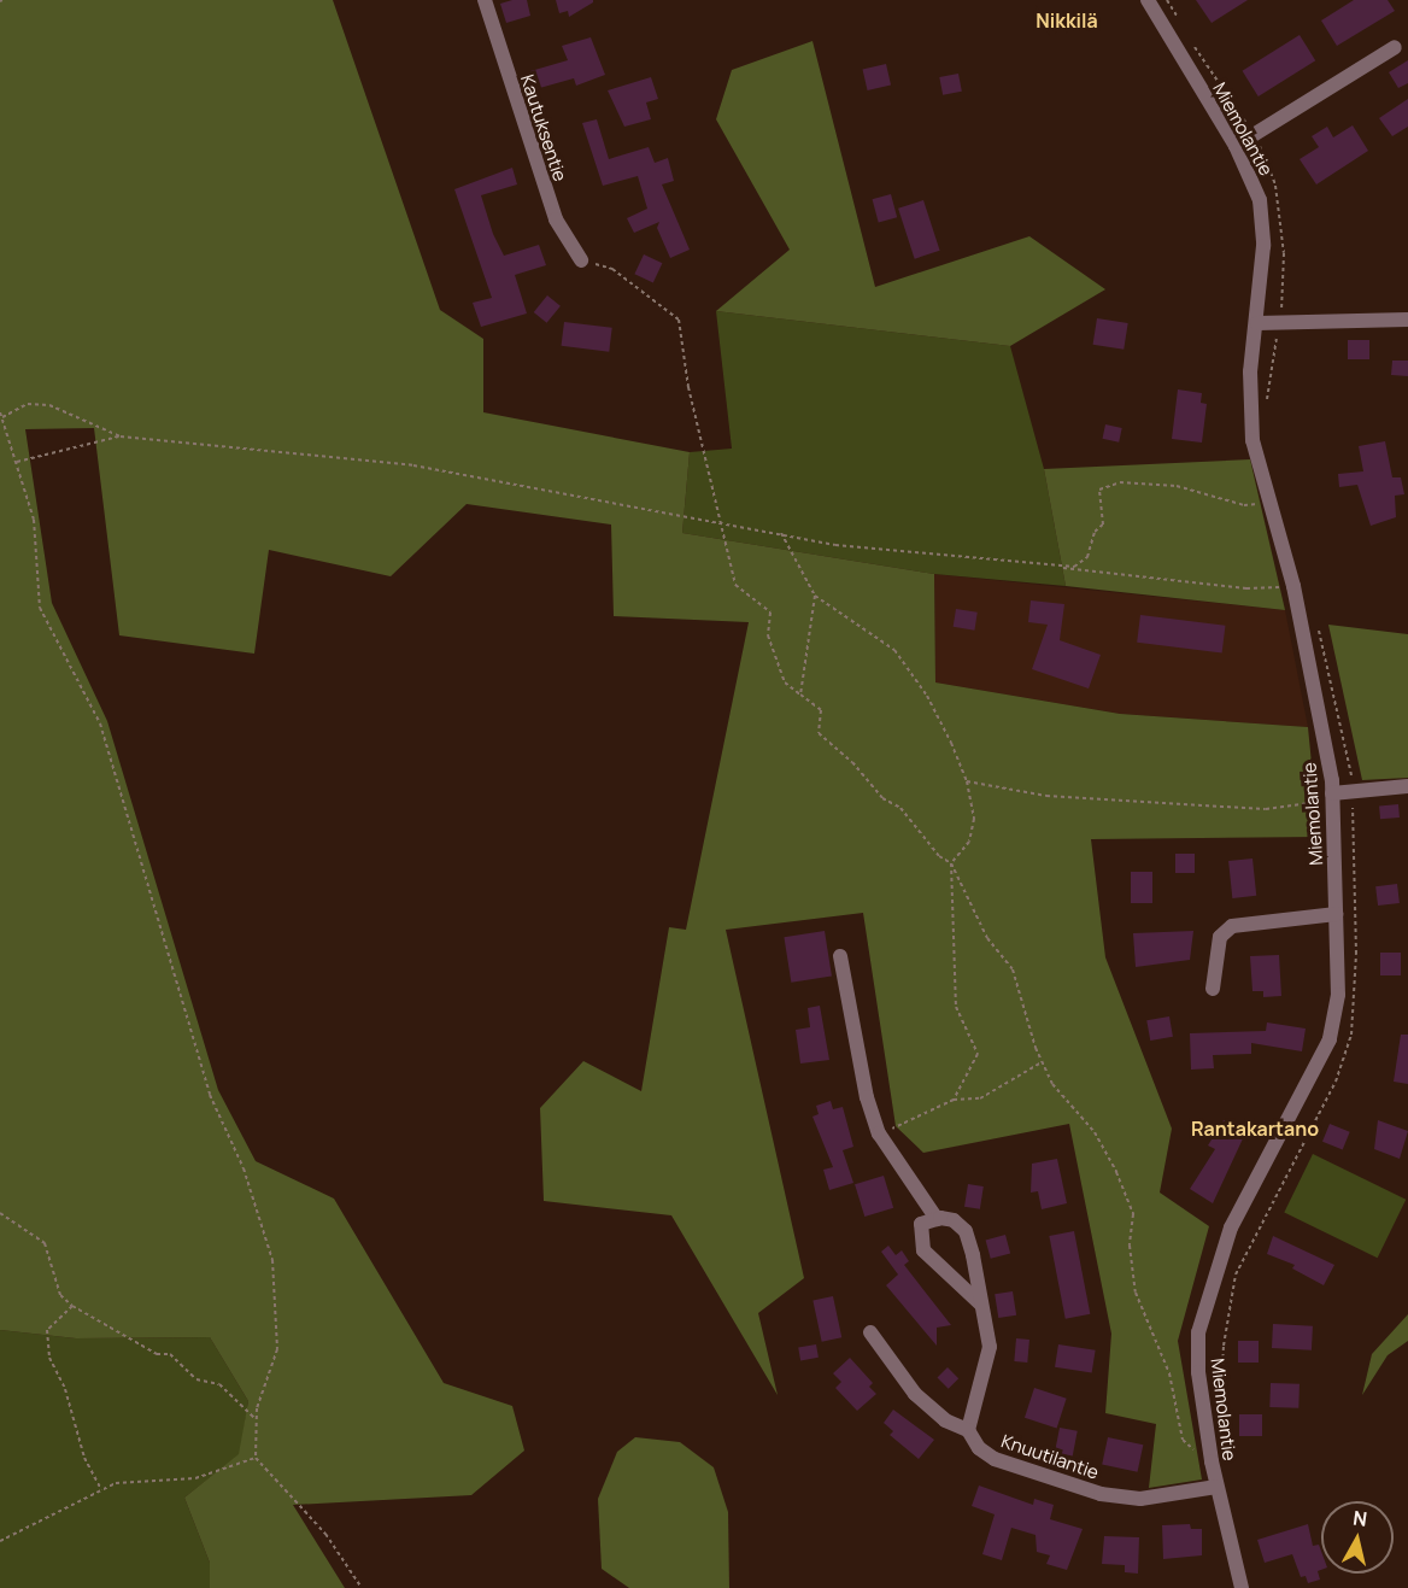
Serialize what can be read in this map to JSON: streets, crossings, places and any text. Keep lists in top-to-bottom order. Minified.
{"streets":{"street":["Kautuksentie","Miemolantie","Knuutilantie"]},"crossings":[["Miemolantie","Knuutilantie"]],"districts":["Nikkilä","Rantakartano"],"north":"top"}
